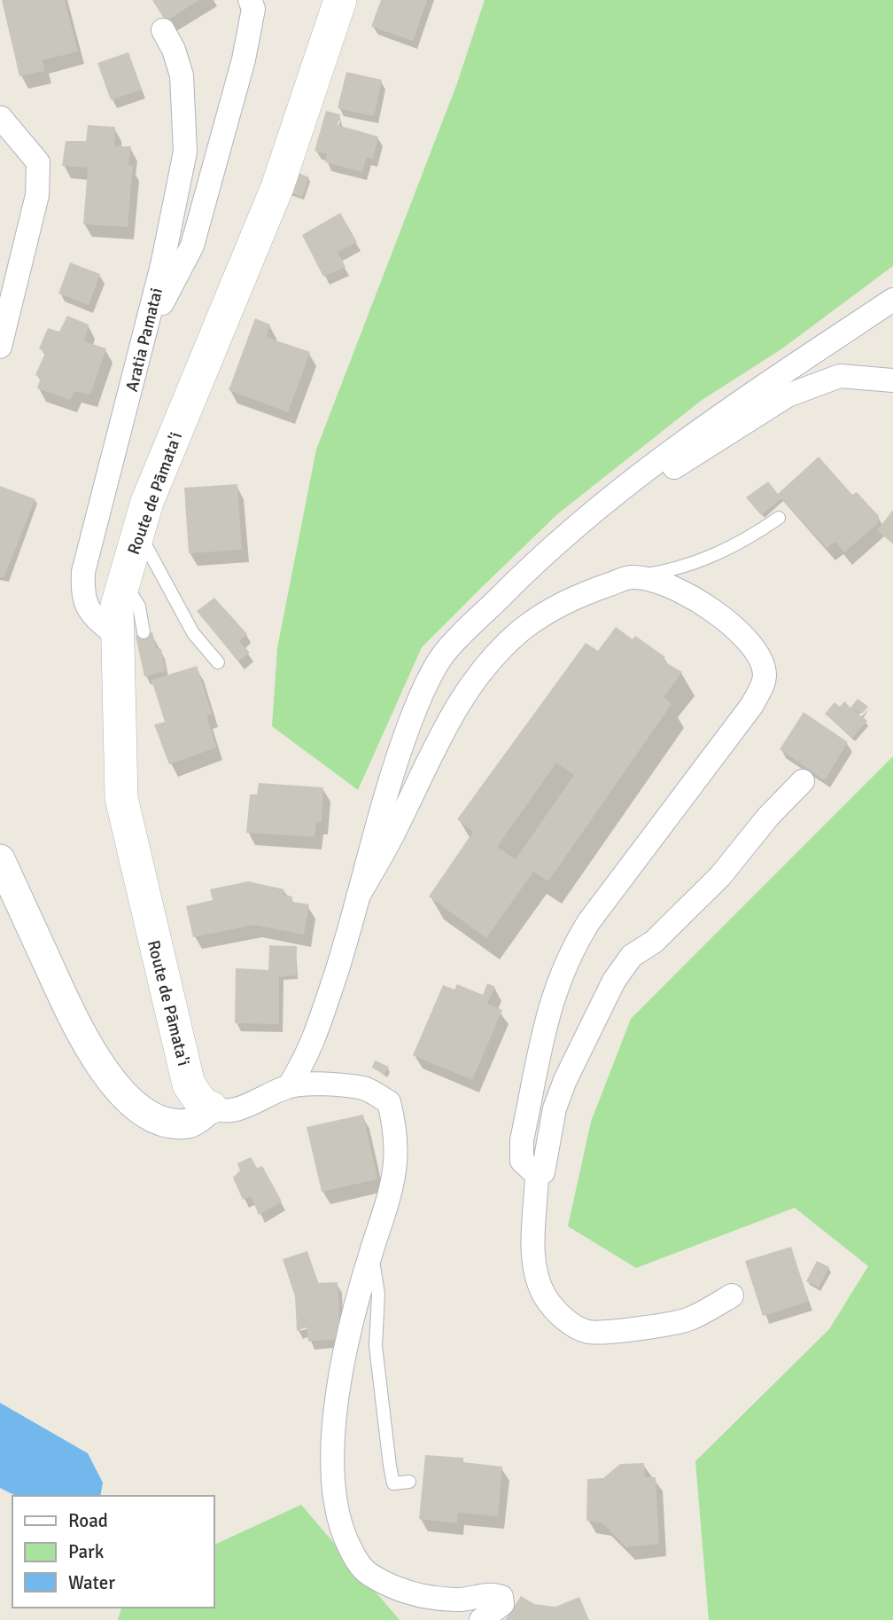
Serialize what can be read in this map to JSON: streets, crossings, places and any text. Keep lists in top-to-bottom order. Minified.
{"streets":{"main road":["Route de Pāmata'i"],"street":["Aratia Pamatai"]},"crossings":[["Aratia Pamatai","Route de Pāmata'i"]],"legend":["Road","Park","Water"]}
